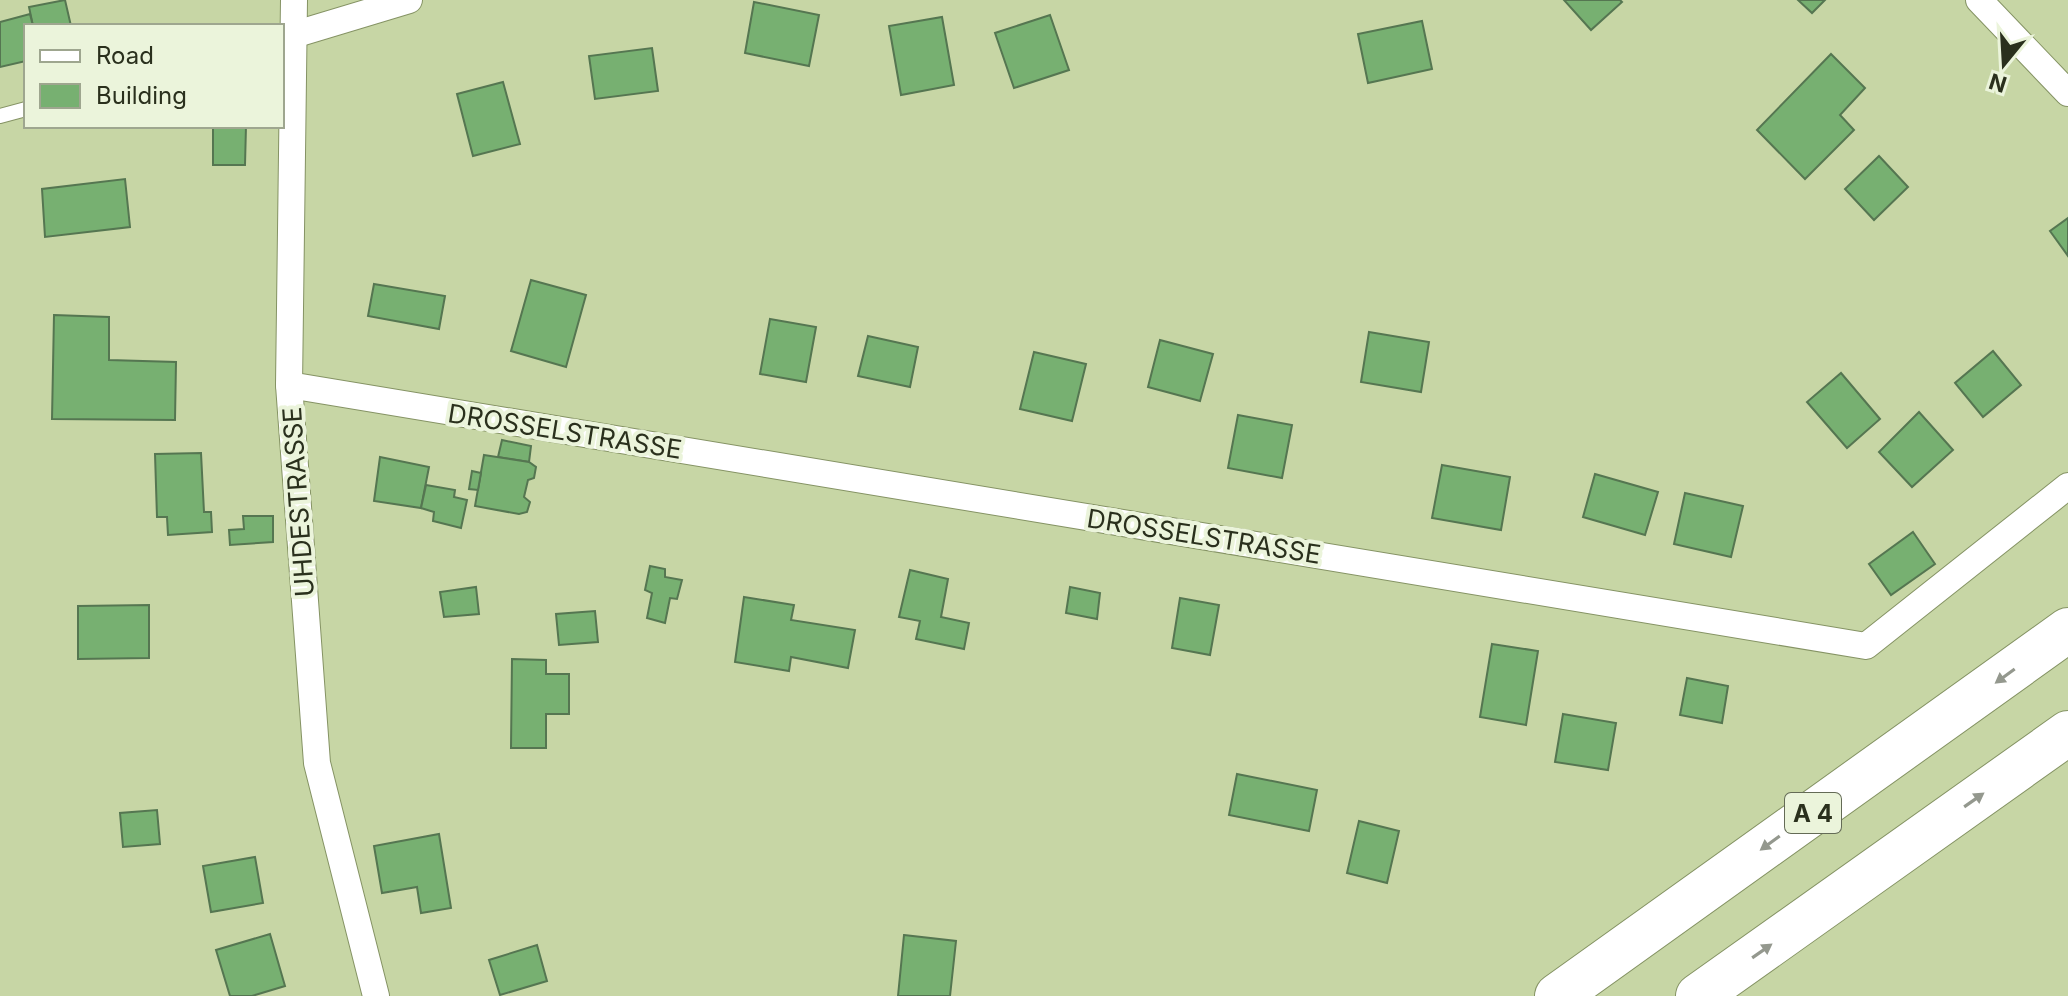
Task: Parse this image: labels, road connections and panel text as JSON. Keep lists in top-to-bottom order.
{
  "streets": {
    "highway": ["A 4"],
    "street": ["DROSSELSTRASSE", "UHDESTRASSE"]
  },
  "crossings": [
    ["DROSSELSTRASSE", "UHDESTRASSE"]
  ],
  "legend": ["Road", "Building"],
  "north": "bottom"
}
